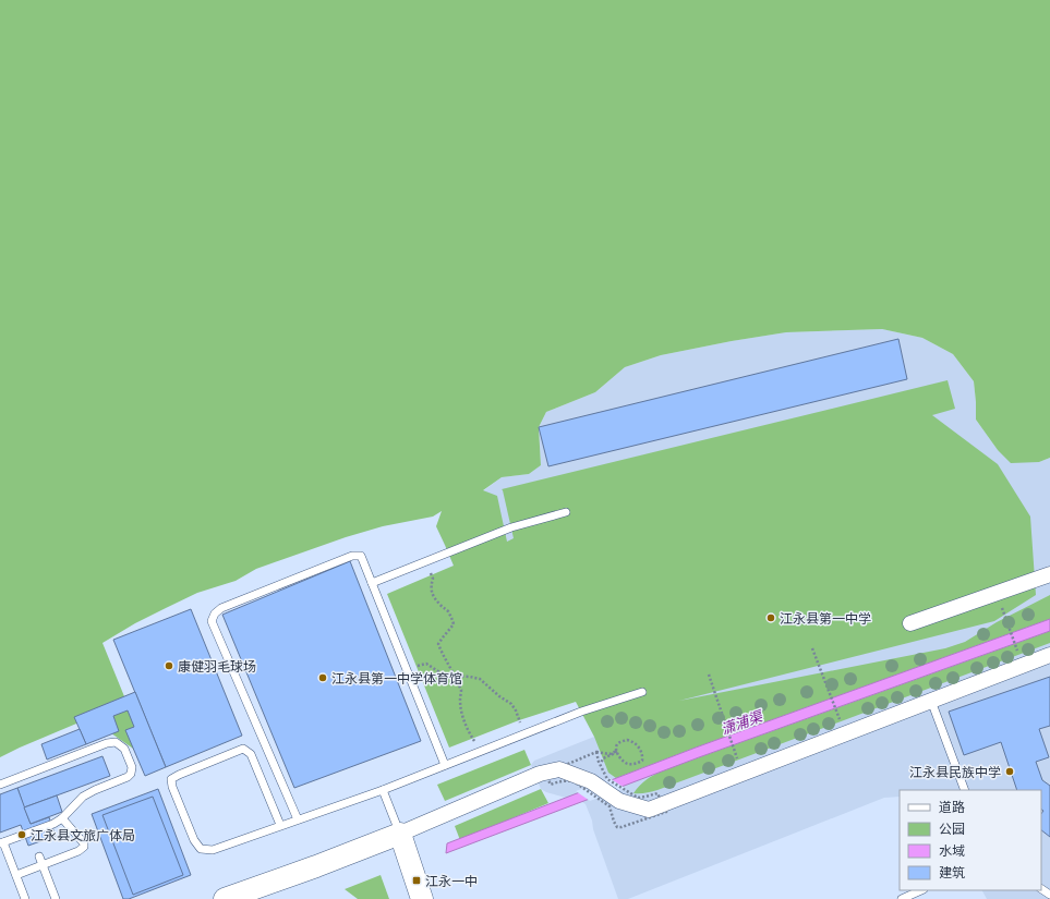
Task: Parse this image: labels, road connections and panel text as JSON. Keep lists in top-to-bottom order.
{
  "water": ["潇浦渠"],
  "places": {
    "other": [
      "江永县第一中学",
      "康健羽毛球场",
      "江永县第一中学体育馆",
      "江永县民族中学",
      "江永县文旅广体局"
    ],
    "transit": ["江永一中"]
  },
  "legend": [
    "道路",
    "公园",
    "水域",
    "建筑"
  ]
}
